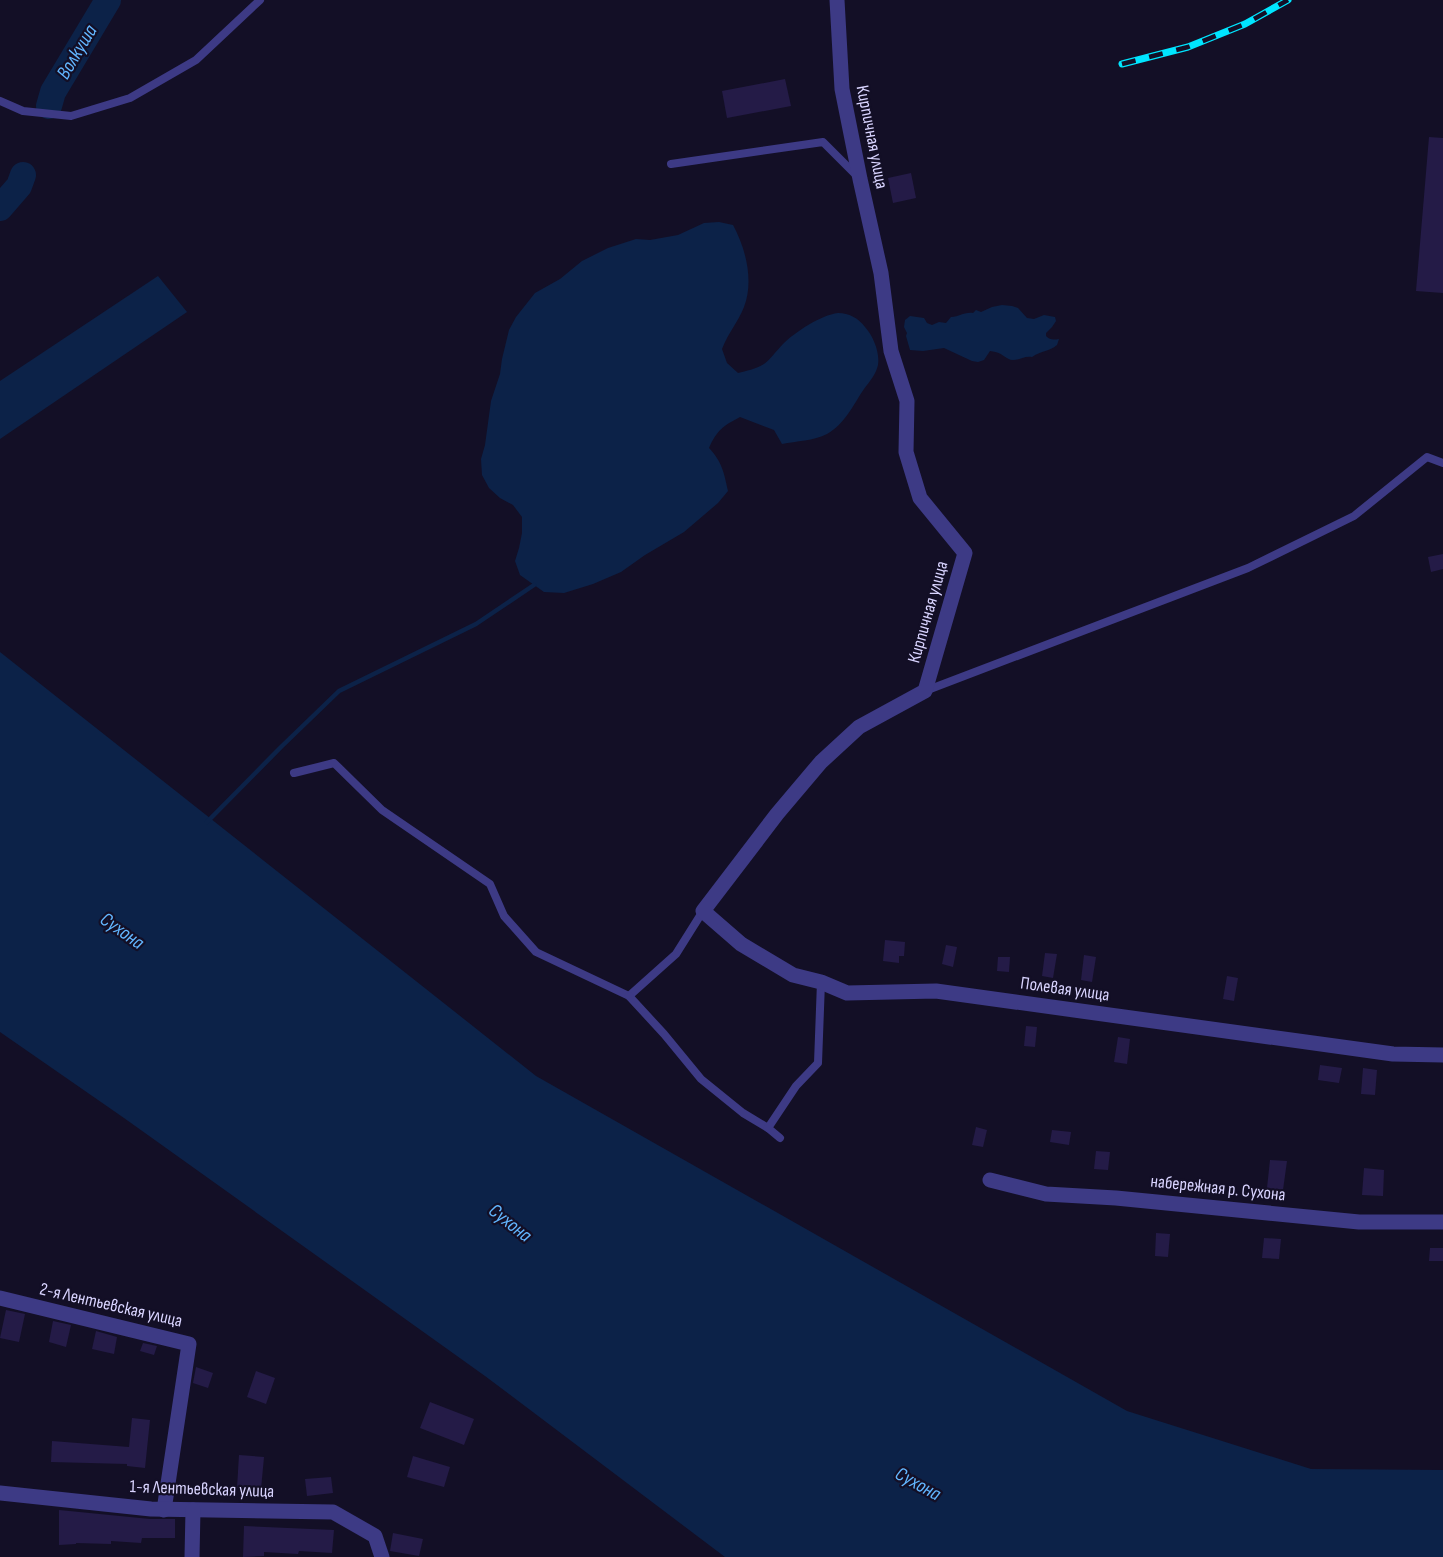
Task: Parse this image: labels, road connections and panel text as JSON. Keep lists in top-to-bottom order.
{
  "streets": {
    "street": [
      "Кирпичная улица",
      "Полевая улица",
      "набережная р. Сухона",
      "2-я Лентьевская улица",
      "1-я Лентьевская улица"
    ]
  },
  "crossings": [
    ["Кирпичная улица", "Полевая улица"],
    ["2-я Лентьевская улица", "1-я Лентьевская улица"]
  ],
  "water": ["Волкуша", "Сухона"]
}
